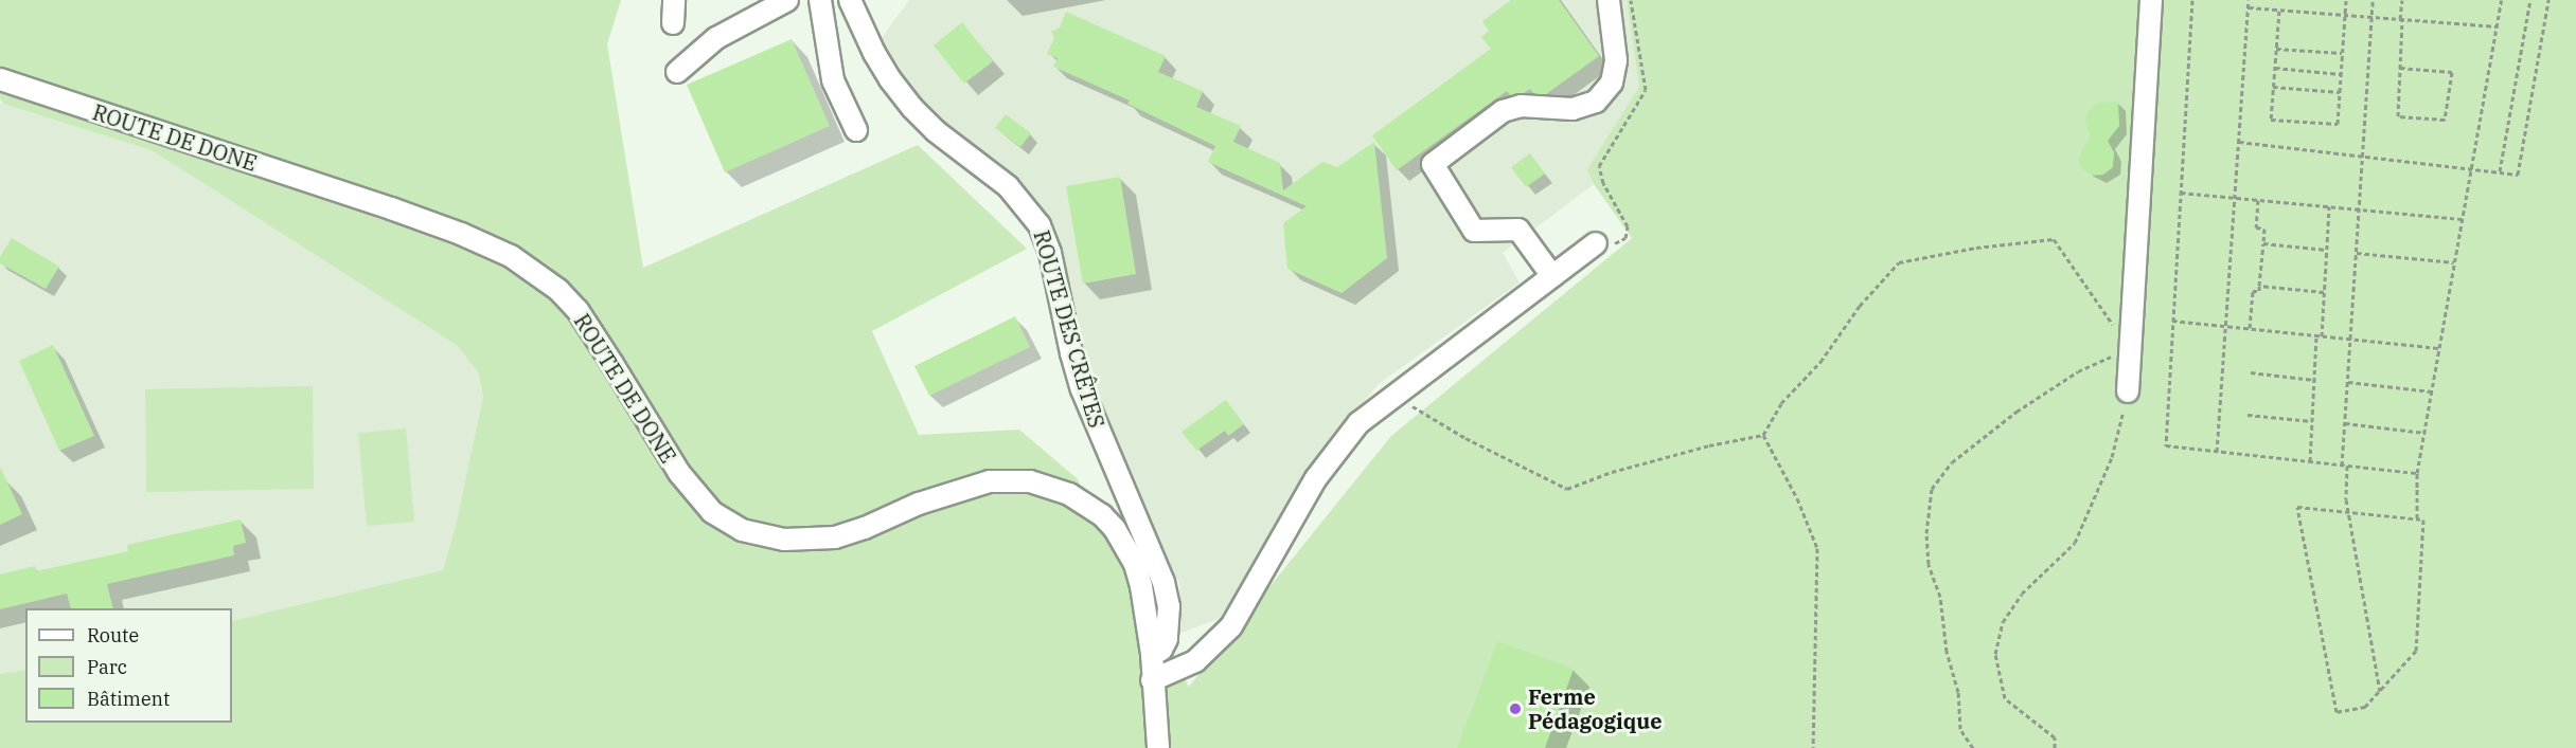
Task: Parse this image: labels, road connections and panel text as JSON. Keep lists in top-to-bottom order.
{
  "streets": {
    "street": ["ROUTE DE DONE", "ROUTE DES CRÊTES"]
  },
  "crossings": [
    ["ROUTE DE DONE", "ROUTE DES CRÊTES"]
  ],
  "places": ["Ferme Pédagogique"],
  "legend": ["Route", "Parc", "Bâtiment"]
}
